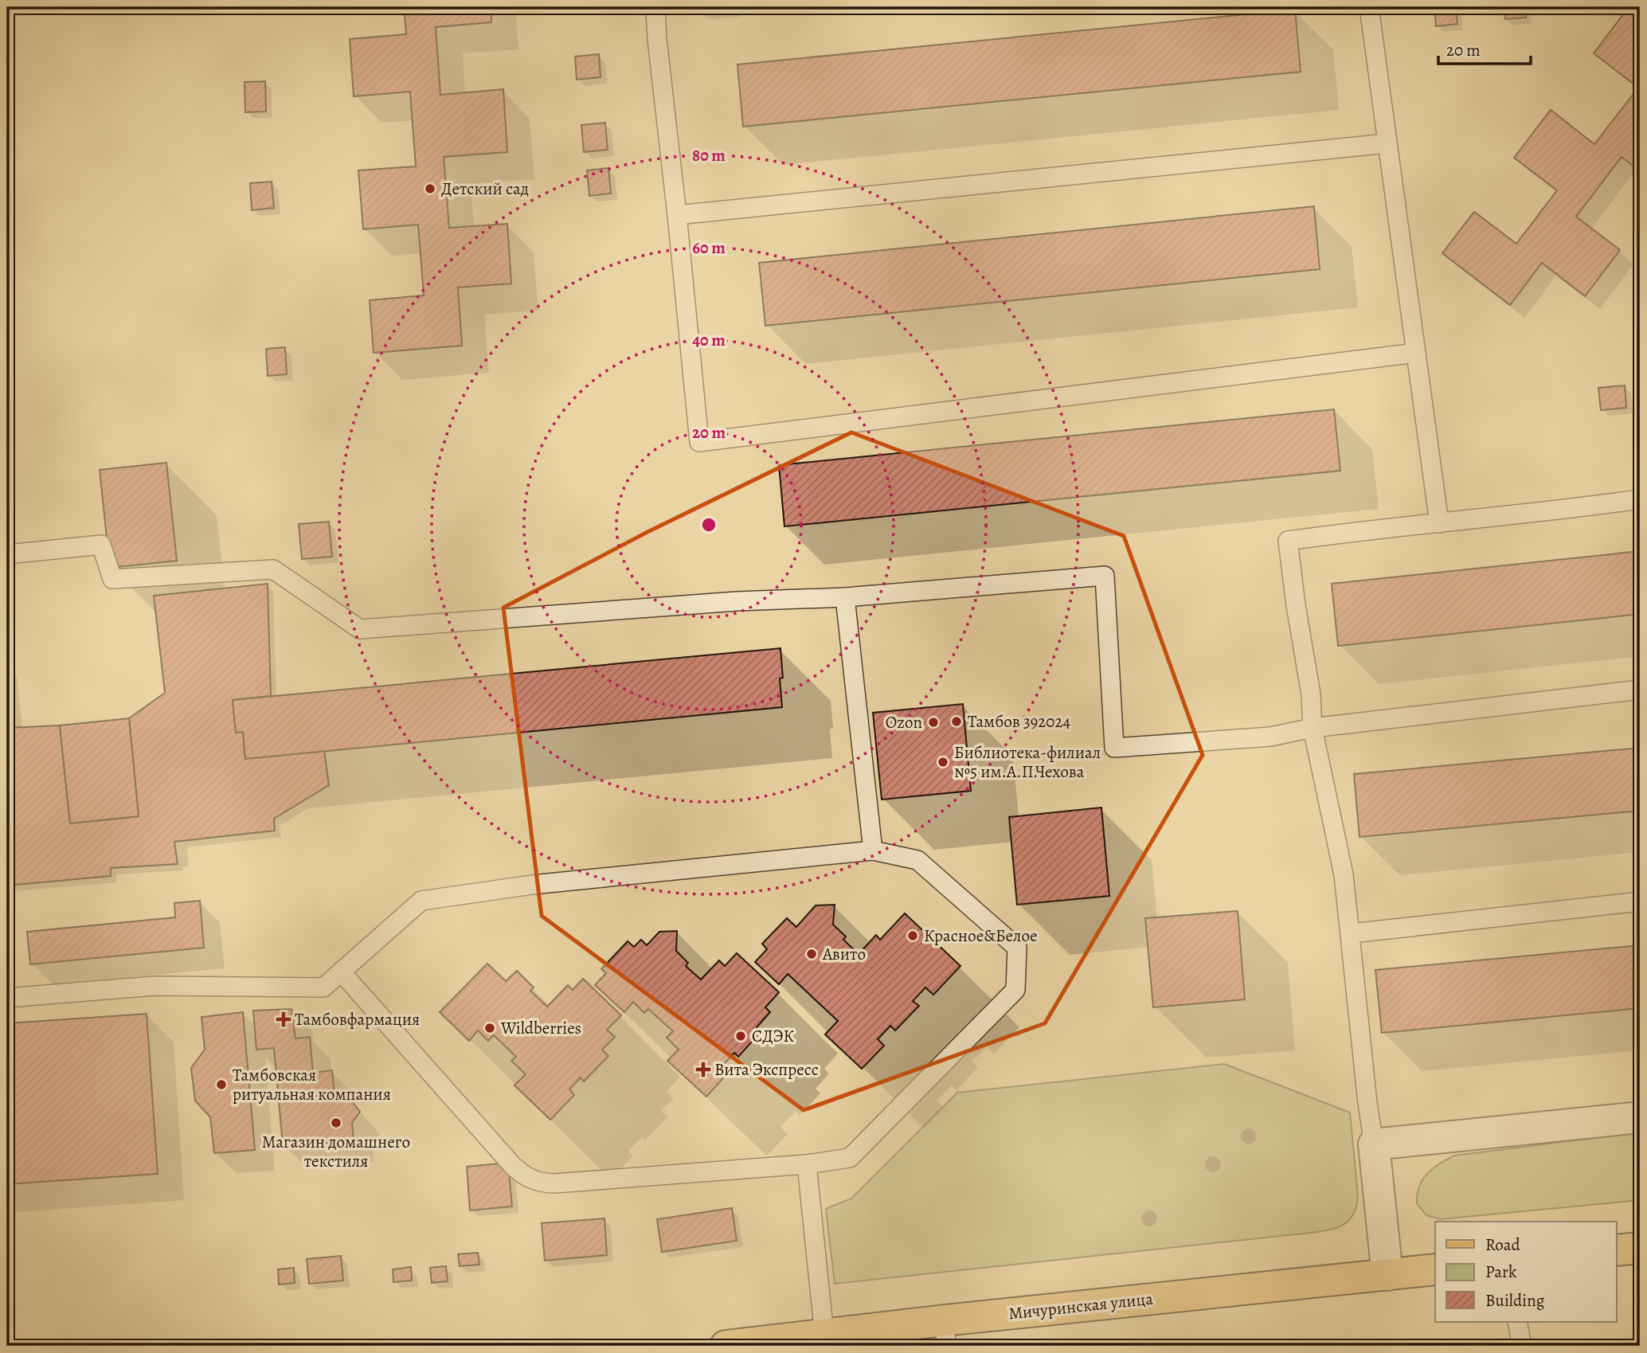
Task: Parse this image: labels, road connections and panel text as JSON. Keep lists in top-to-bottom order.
{
  "streets": {
    "main road": ["Мичуринская улица"]
  },
  "places": {
    "other": [
      "Детский сад",
      "Тамбов 392024",
      "Ozon",
      "Библиотека-филиал №5 им.А.П.Чехова",
      "Красное&Белое",
      "Авито",
      "Wildberries",
      "СДЭК",
      "Тамбовская ритуальная компания",
      "Магазин домашнего текстиля"
    ],
    "health": ["Тамбовфармация", "Вита Экспресс"]
  },
  "legend": ["Road", "Park", "Building"],
  "scale_bar": "20 m",
  "rings": [
    "80 m",
    "60 m",
    "40 m",
    "20 m"
  ]
}
